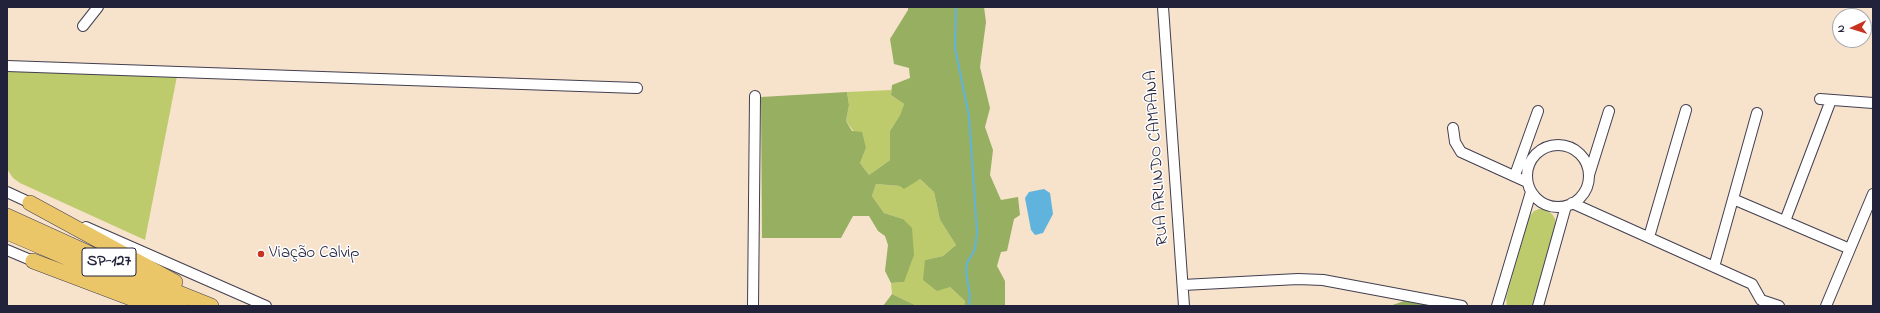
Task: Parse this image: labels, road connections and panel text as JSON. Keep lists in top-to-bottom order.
{
  "streets": {
    "highway": ["SP-127"],
    "street": ["RUA ARLINDO CAMPANA"]
  },
  "places": ["Viação Calvip"],
  "north": "left"
}
